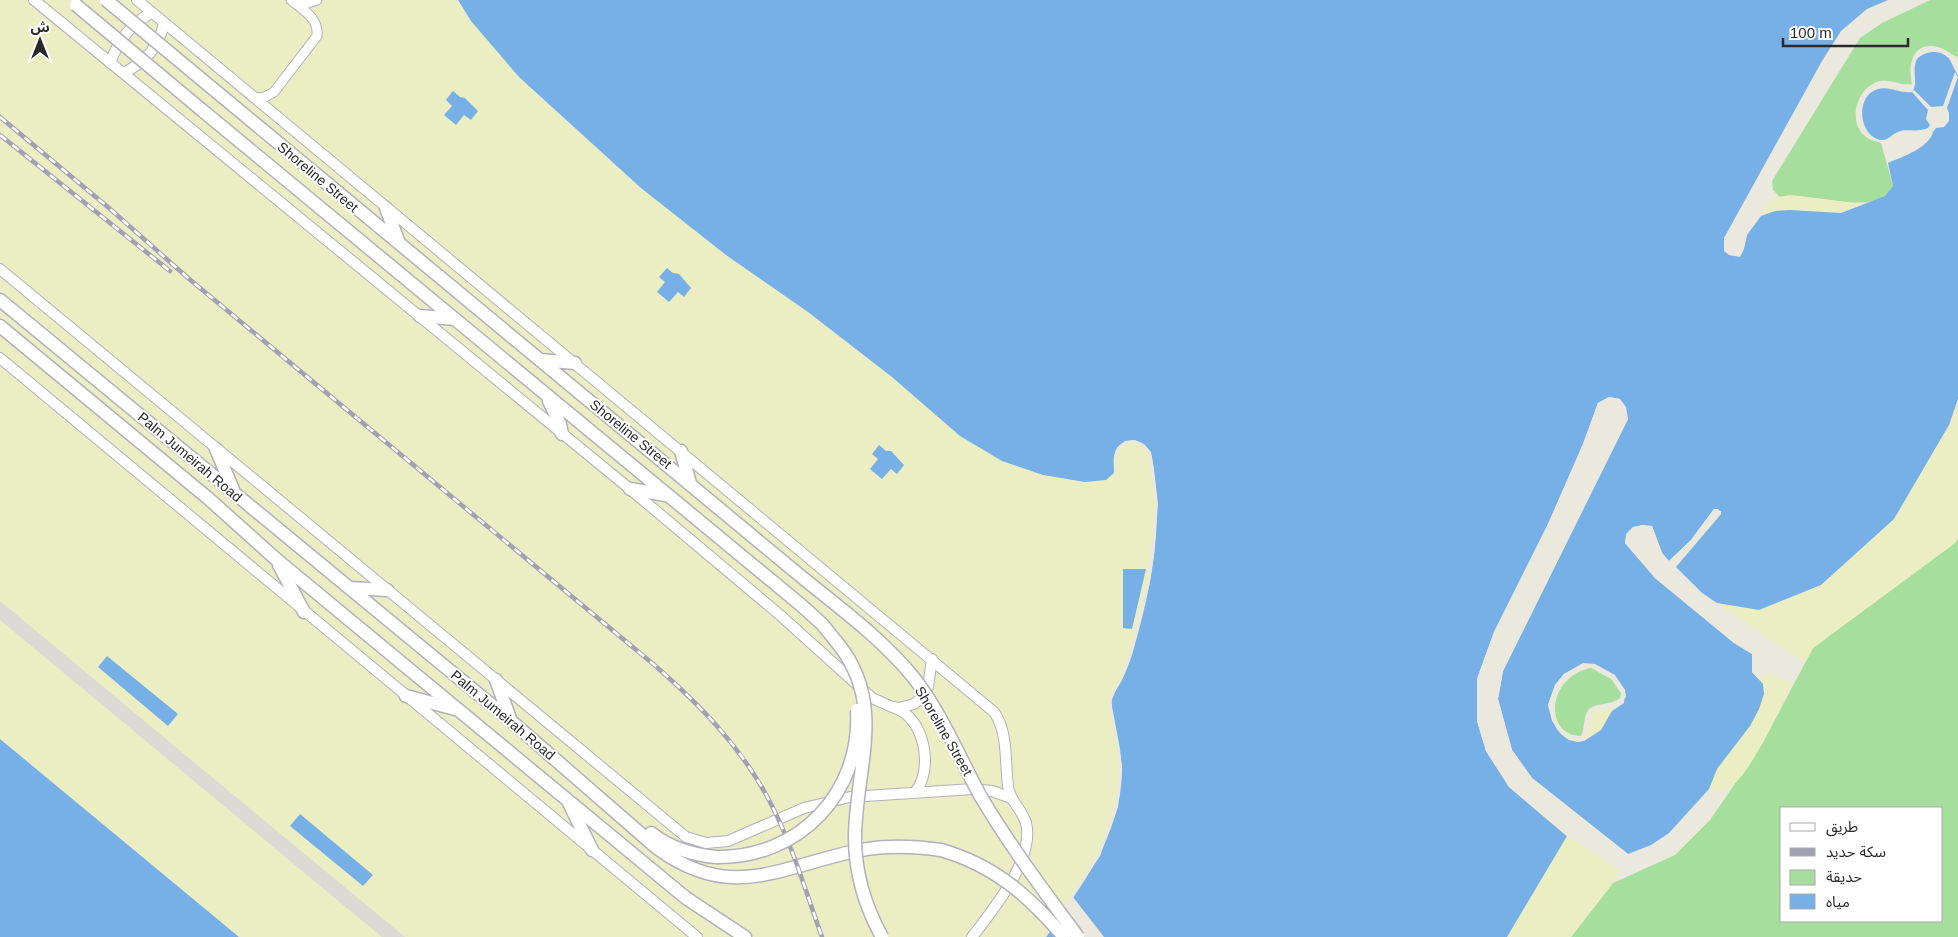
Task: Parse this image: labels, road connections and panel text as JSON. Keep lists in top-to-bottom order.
{
  "streets": {
    "main road": ["Shoreline Street", "Palm Jumeirah Road"]
  },
  "legend": [
    "طريق",
    "سكة حديد",
    "حديقة",
    "مياه"
  ],
  "scale_bar": "100 m",
  "north": "top"
}
